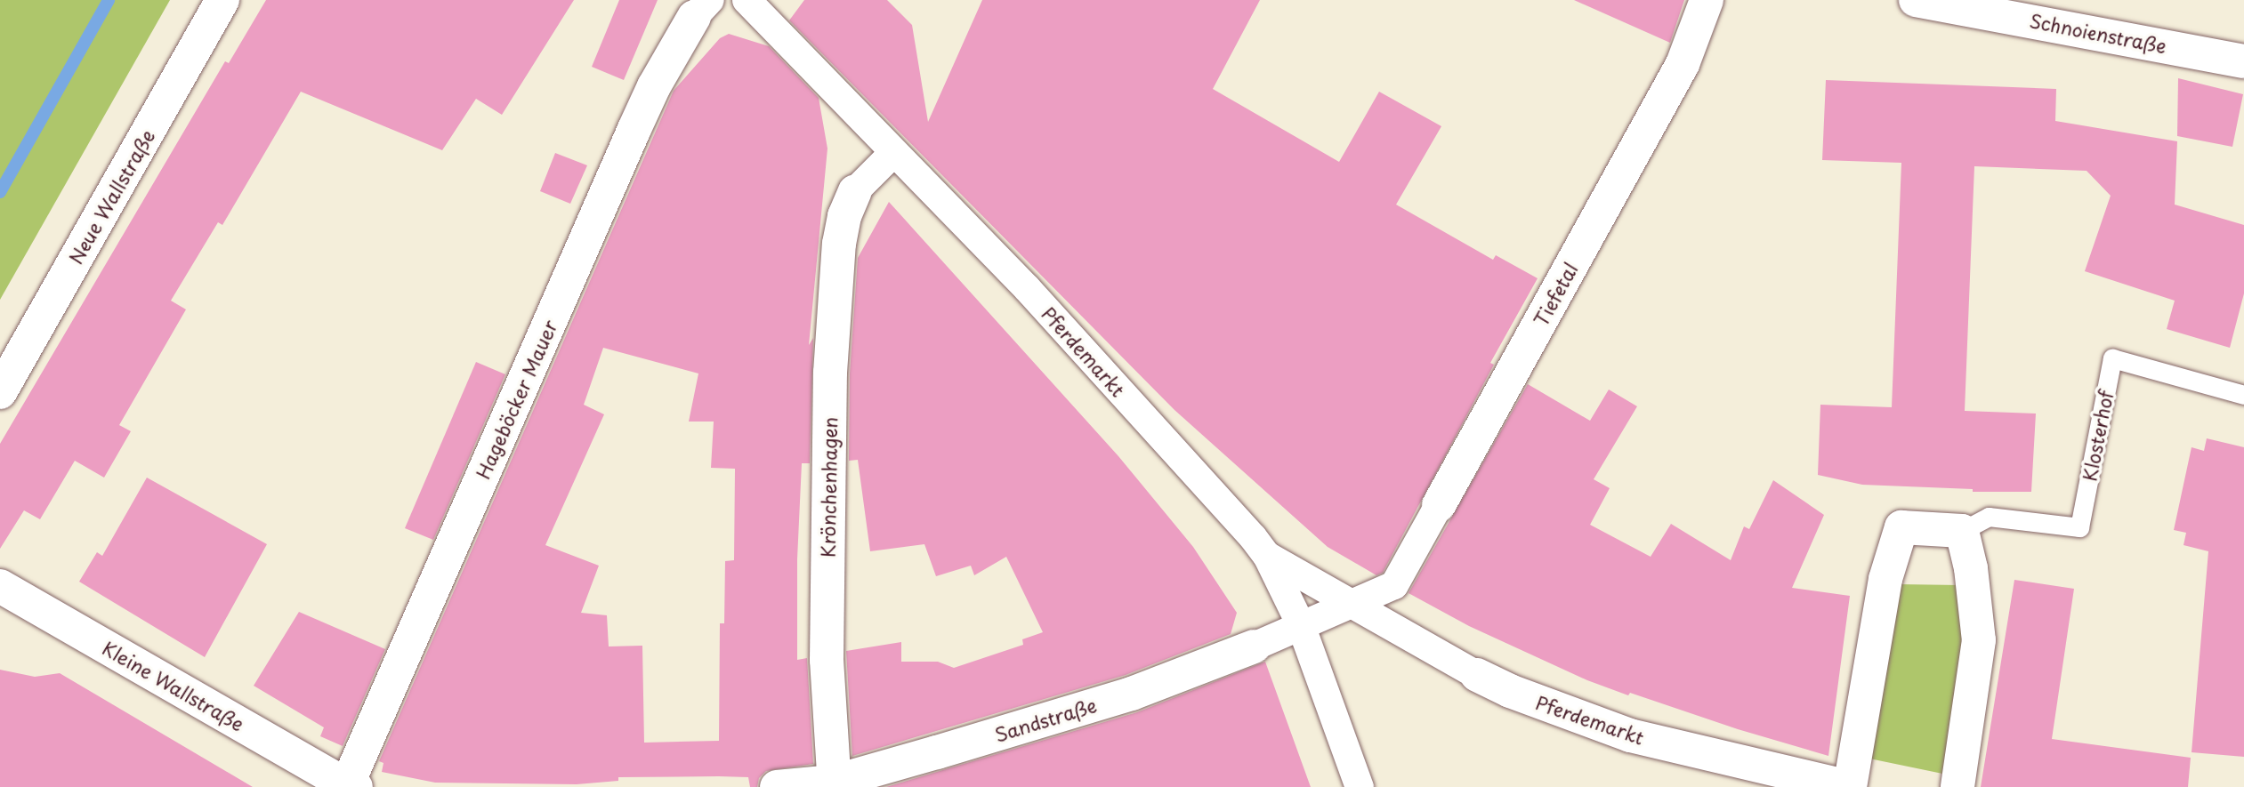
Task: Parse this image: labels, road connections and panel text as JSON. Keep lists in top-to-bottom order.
{
  "streets": {
    "street": [
      "Schnoienstraße",
      "Neue Wallstraße",
      "Tiefetal",
      "Pferdemarkt",
      "Hageböcker Mauer",
      "Krönchenhagen",
      "Kleine Wallstraße",
      "Sandstraße"
    ],
    "lane": ["Klosterhof"]
  },
  "crossings": [
    ["Tiefetal", "Pferdemarkt"],
    ["Hageböcker Mauer", "Kleine Wallstraße"],
    ["Krönchenhagen", "Sandstraße"]
  ]
}
